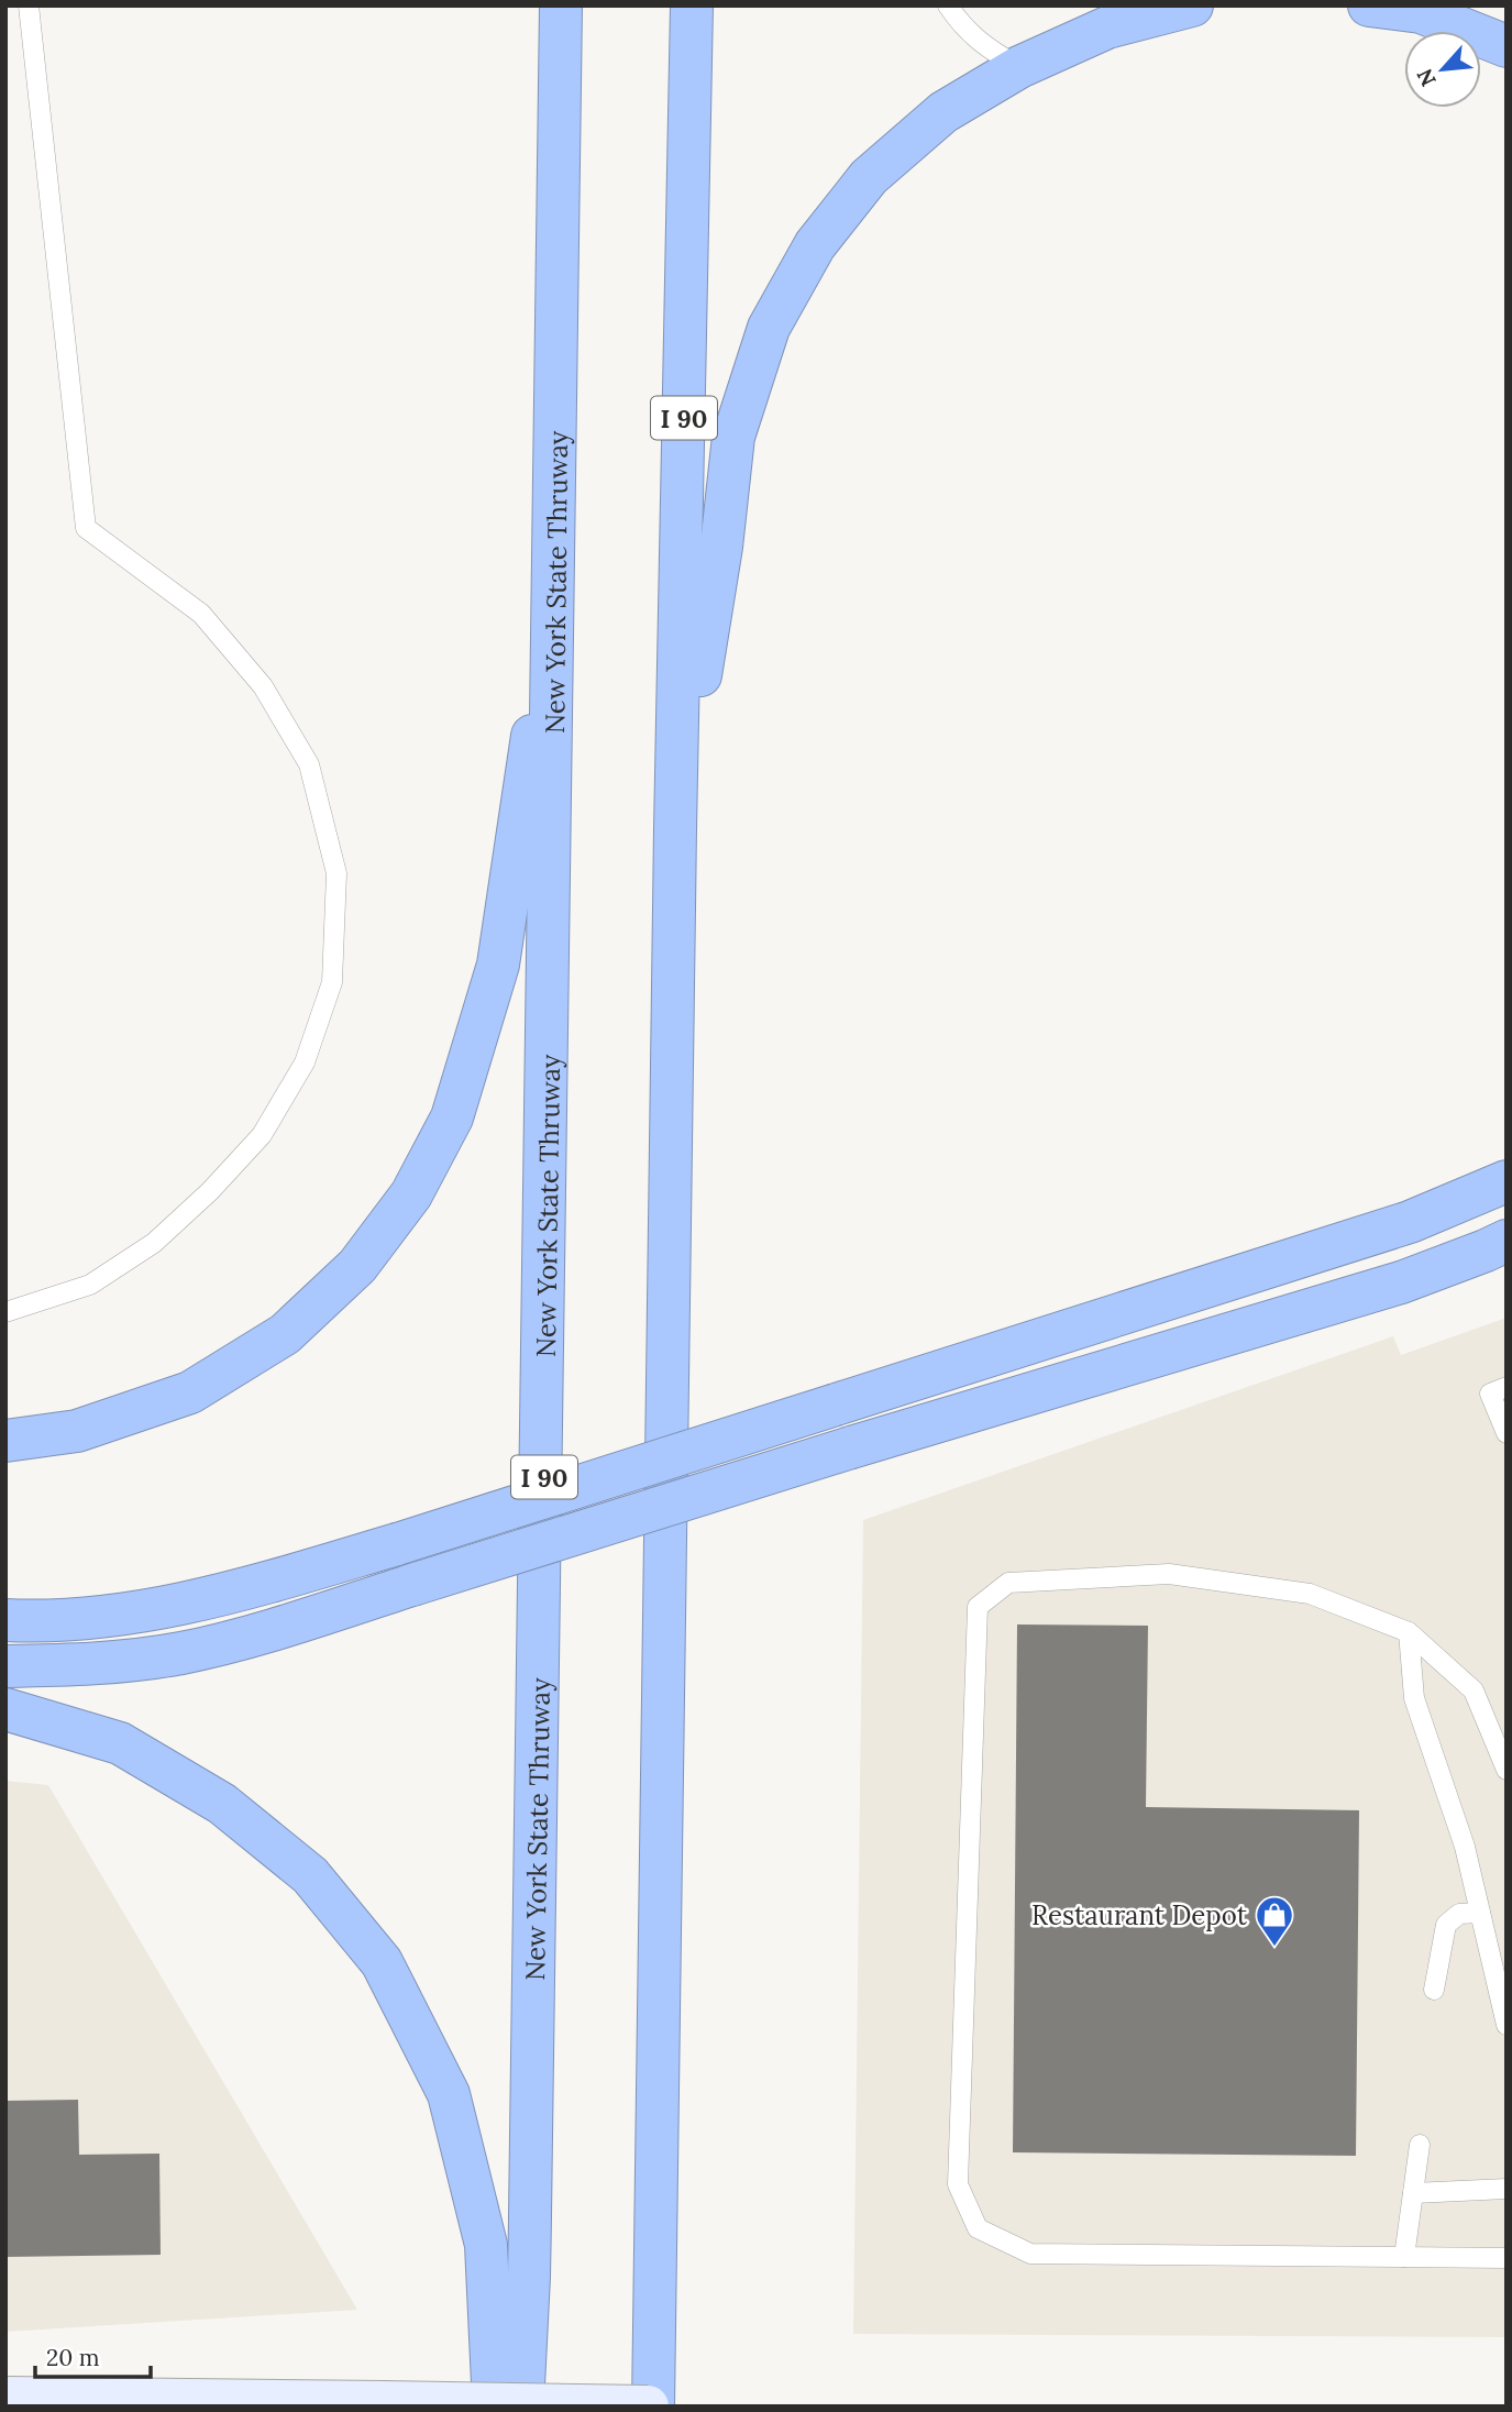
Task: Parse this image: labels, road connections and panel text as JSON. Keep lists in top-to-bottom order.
{
  "streets": {
    "highway": ["I 90", "New York State Thruway"]
  },
  "places": {
    "shop": ["Restaurant Depot"]
  },
  "scale_bar": "20 m",
  "north": "bottom left"
}
